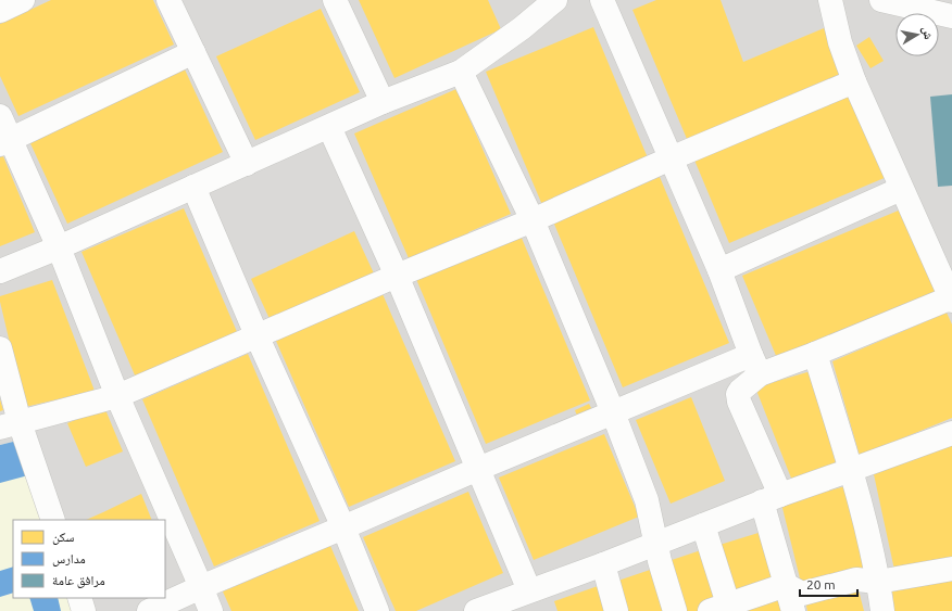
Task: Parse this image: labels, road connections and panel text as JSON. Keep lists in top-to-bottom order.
{
  "legend": ["سكن", "مدارس", "مرافق عامة"],
  "scale_bar": "20 m",
  "north": "right"
}
